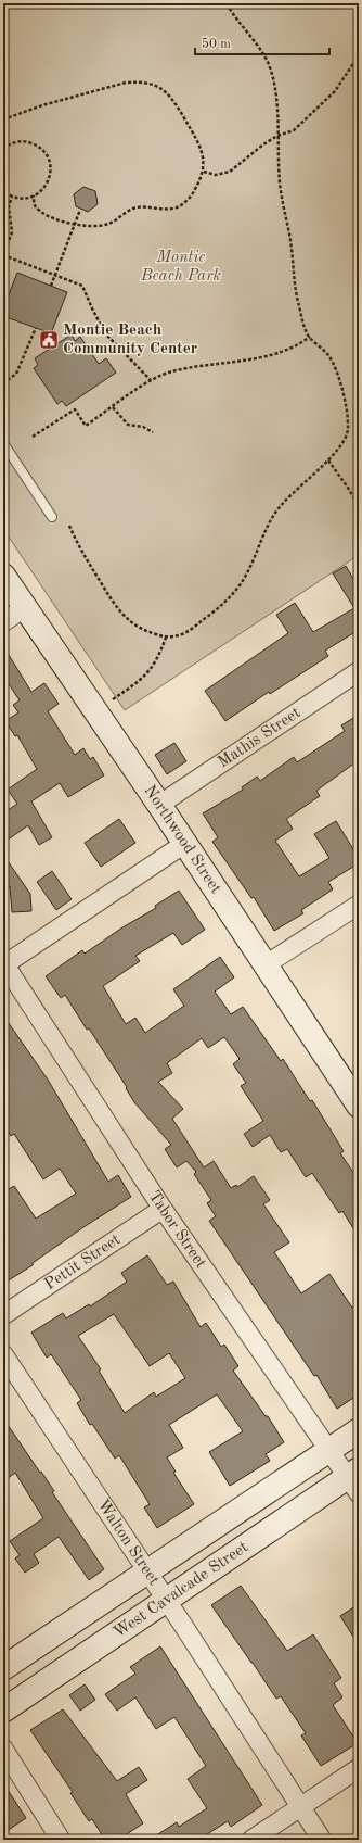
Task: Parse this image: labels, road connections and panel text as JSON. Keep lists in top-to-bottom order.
{
  "streets": {
    "main road": ["Northwood Street", "West Cavalcade Street"],
    "street": [
      "Mathis Street",
      "Tabor Street",
      "Pettit Street",
      "Walton Street"
    ]
  },
  "crossings": [
    ["Mathis Street", "Northwood Street"],
    ["Tabor Street", "Pettit Street"],
    ["Tabor Street", "West Cavalcade Street"],
    ["Walton Street", "West Cavalcade Street"]
  ],
  "parks": ["Montie Beach Park"],
  "places": {
    "public building": ["Montie Beach Community Center"]
  },
  "scale_bar": "50 m"
}
